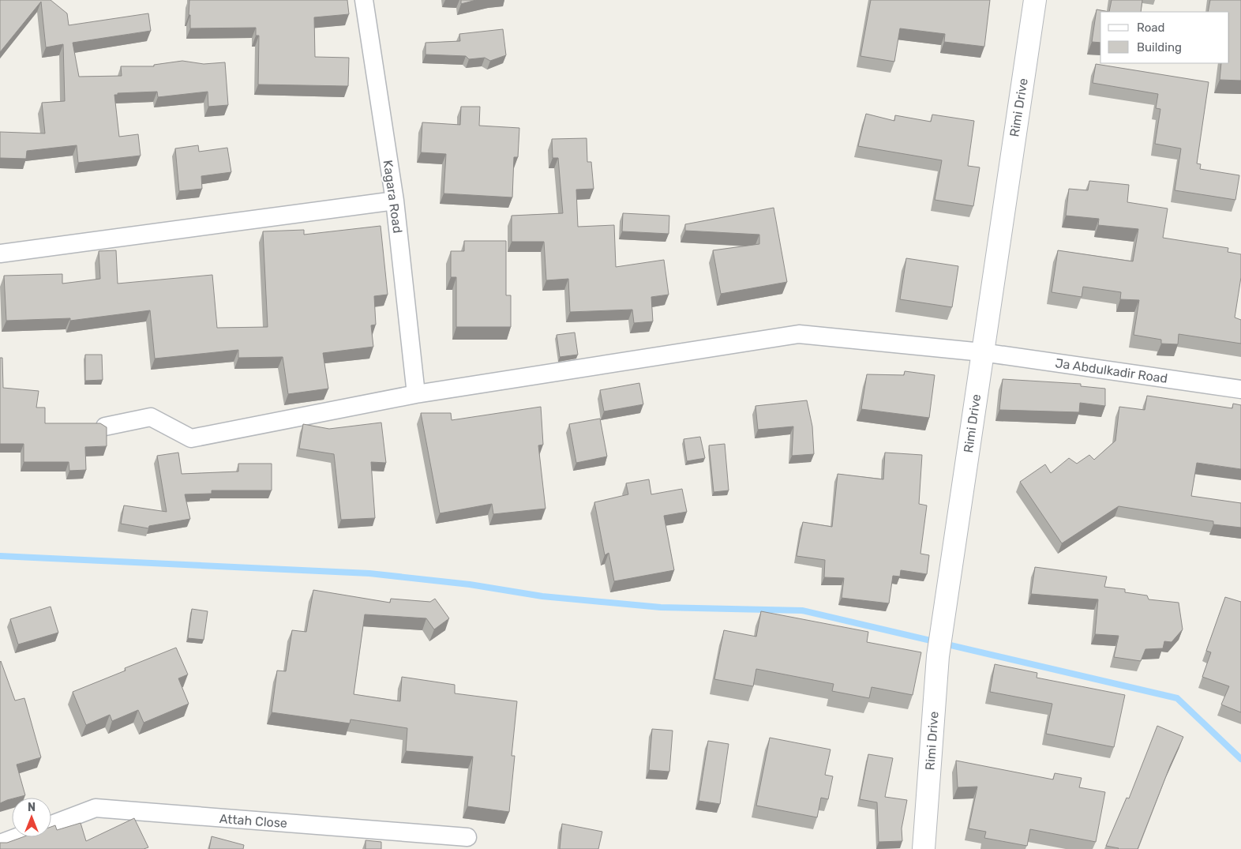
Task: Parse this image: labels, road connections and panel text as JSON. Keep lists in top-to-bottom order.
{
  "streets": {
    "street": [
      "Rimi Drive",
      "Kagara Road",
      "Ja Abdulkadir Road",
      "Attah Close"
    ]
  },
  "crossings": [
    ["Rimi Drive", "Ja Abdulkadir Road"],
    ["Kagara Road", "Ja Abdulkadir Road"]
  ],
  "legend": ["Road", "Building"],
  "north": "top"
}
